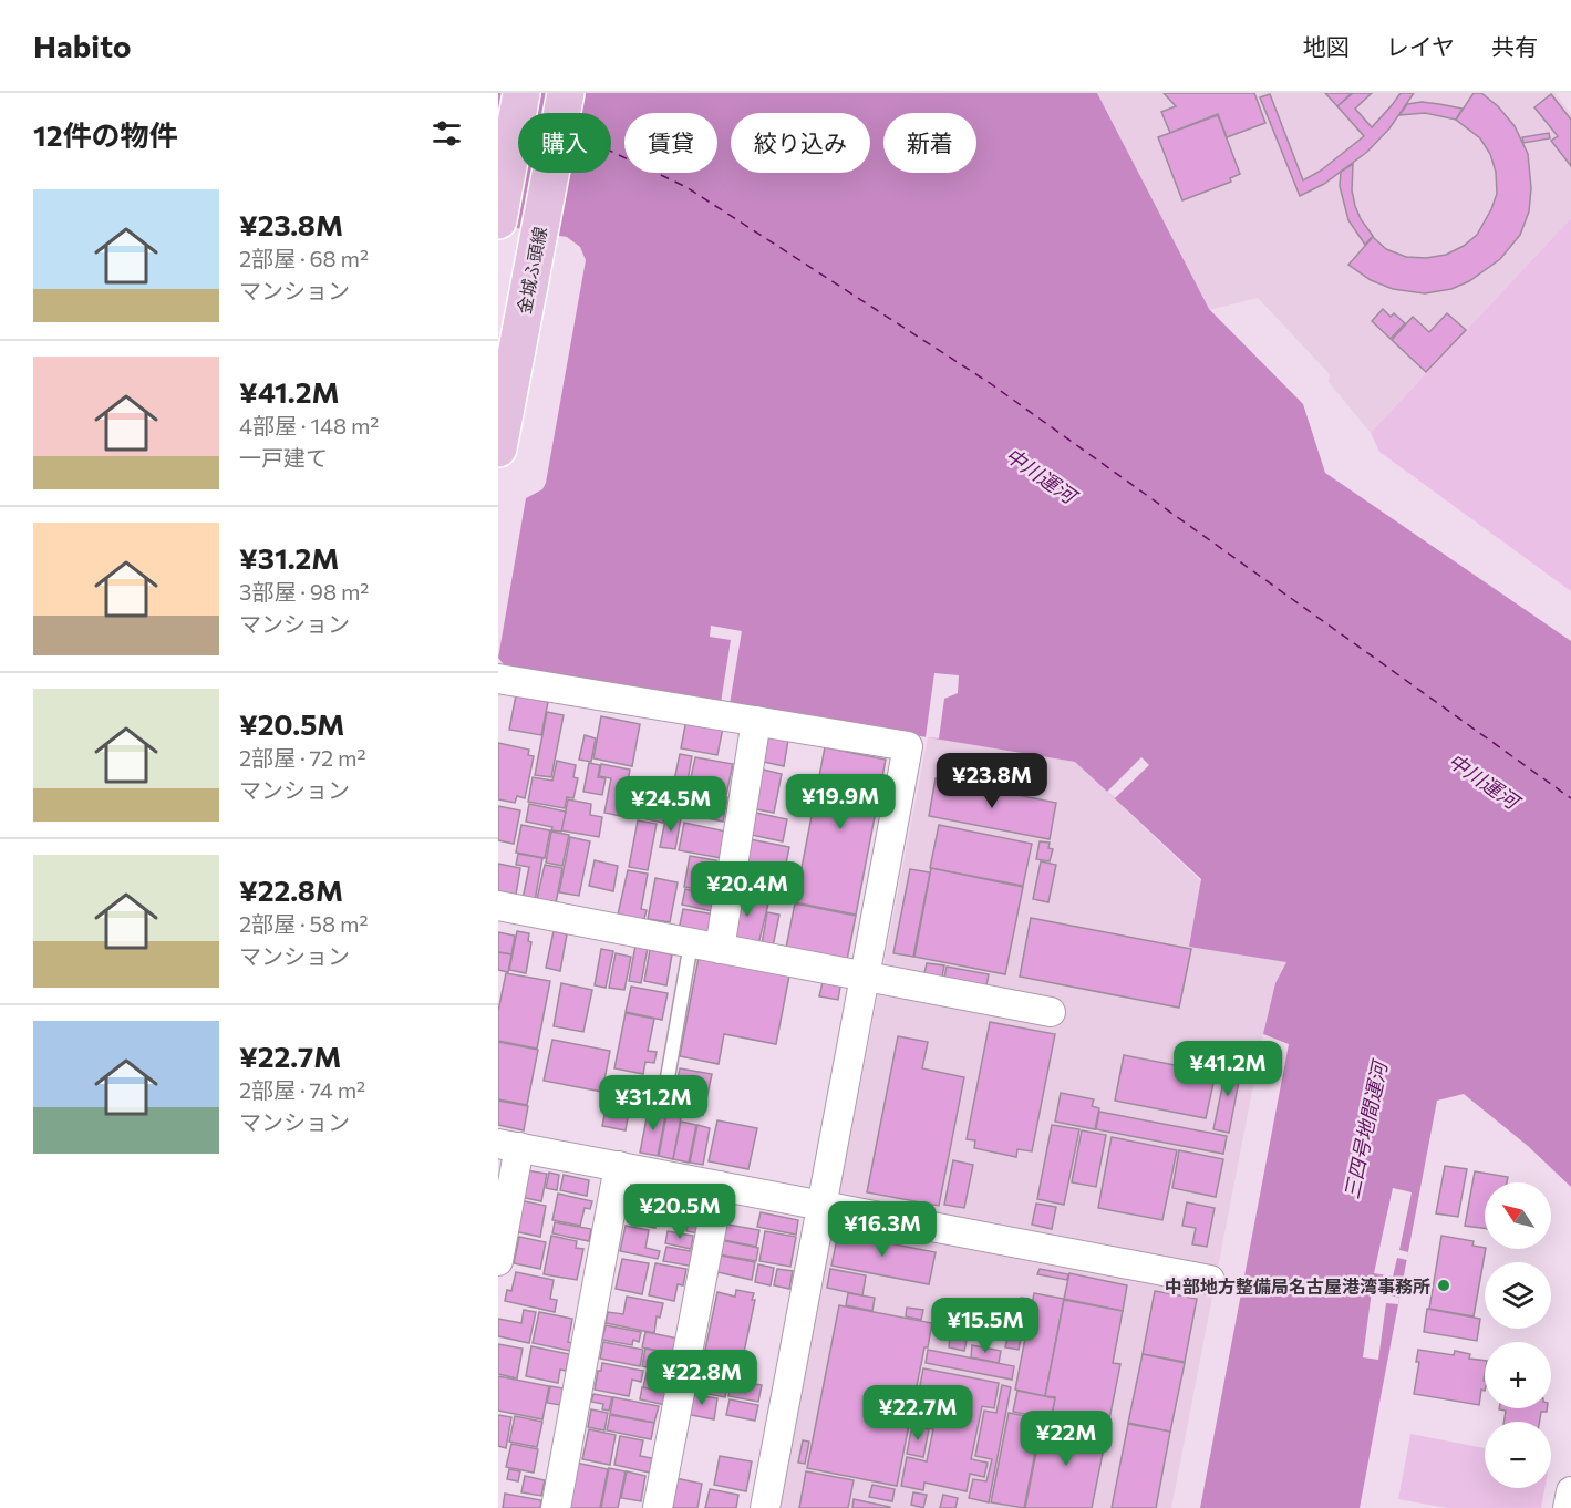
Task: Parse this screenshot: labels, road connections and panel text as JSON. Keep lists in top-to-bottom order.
{
  "streets": {
    "main road": ["金城ふ頭線"]
  },
  "water": ["中川運河", "三四号地間運河"],
  "places": ["中部地方整備局名古屋港湾事務所"],
  "north": "top left",
  "page": {
    "header": "Habito",
    "nav": ["地図", "レイヤ", "共有"],
    "heading": "12件の物件",
    "chip": [
      "購入",
      "賃貸",
      "絞り込み",
      "新着"
    ],
    "list": [
      {
        "name": "¥23.8M",
        "note": "2部屋 · 68 m² · マンション"
      },
      {
        "name": "¥41.2M",
        "note": "4部屋 · 148 m² · 一戸建て"
      },
      {
        "name": "¥31.2M",
        "note": "3部屋 · 98 m² · マンション"
      },
      {
        "name": "¥20.5M",
        "note": "2部屋 · 72 m² · マンション"
      },
      {
        "name": "¥22.8M",
        "note": "2部屋 · 58 m² · マンション"
      },
      {
        "name": "¥22.7M",
        "note": "2部屋 · 74 m² · マンション"
      }
    ],
    "price": [
      "¥23.8M",
      "¥19.9M",
      "¥24.5M",
      "¥20.4M",
      "¥41.2M",
      "¥31.2M",
      "¥20.5M",
      "¥16.3M",
      "¥15.5M",
      "¥22.8M",
      "¥22.7M",
      "¥22M"
    ],
    "map_buttons": ["+", "−"]
  }
}
